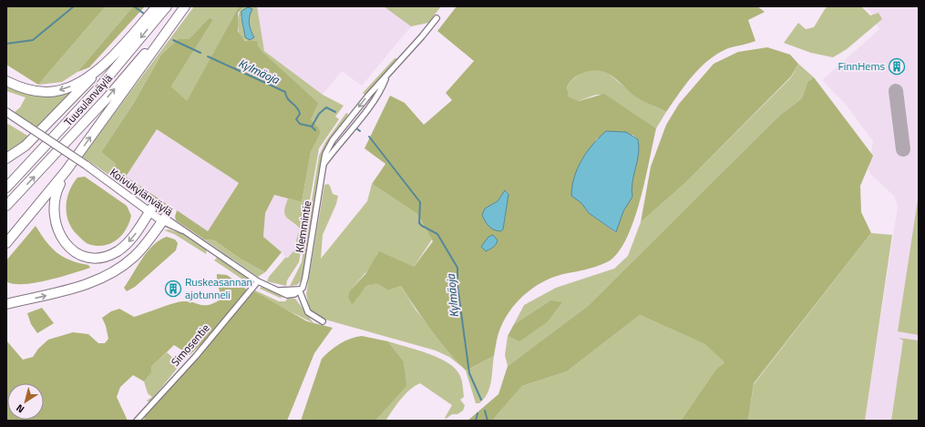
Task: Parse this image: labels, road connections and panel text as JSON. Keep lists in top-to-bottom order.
{
  "streets": {
    "highway": ["Tuusulanväylä"],
    "main road": ["Koivukylänväylä"],
    "street": ["Klemmintie", "Simosentie"]
  },
  "crossings": [
    ["Koivukylänväylä", "Klemmintie"],
    ["Koivukylänväylä", "Simosentie"]
  ],
  "water": ["Kylmäoja"],
  "places": {
    "building": ["FinnHems", "Ruskeasannan ajotunneli"]
  },
  "north": "bottom left"
}
